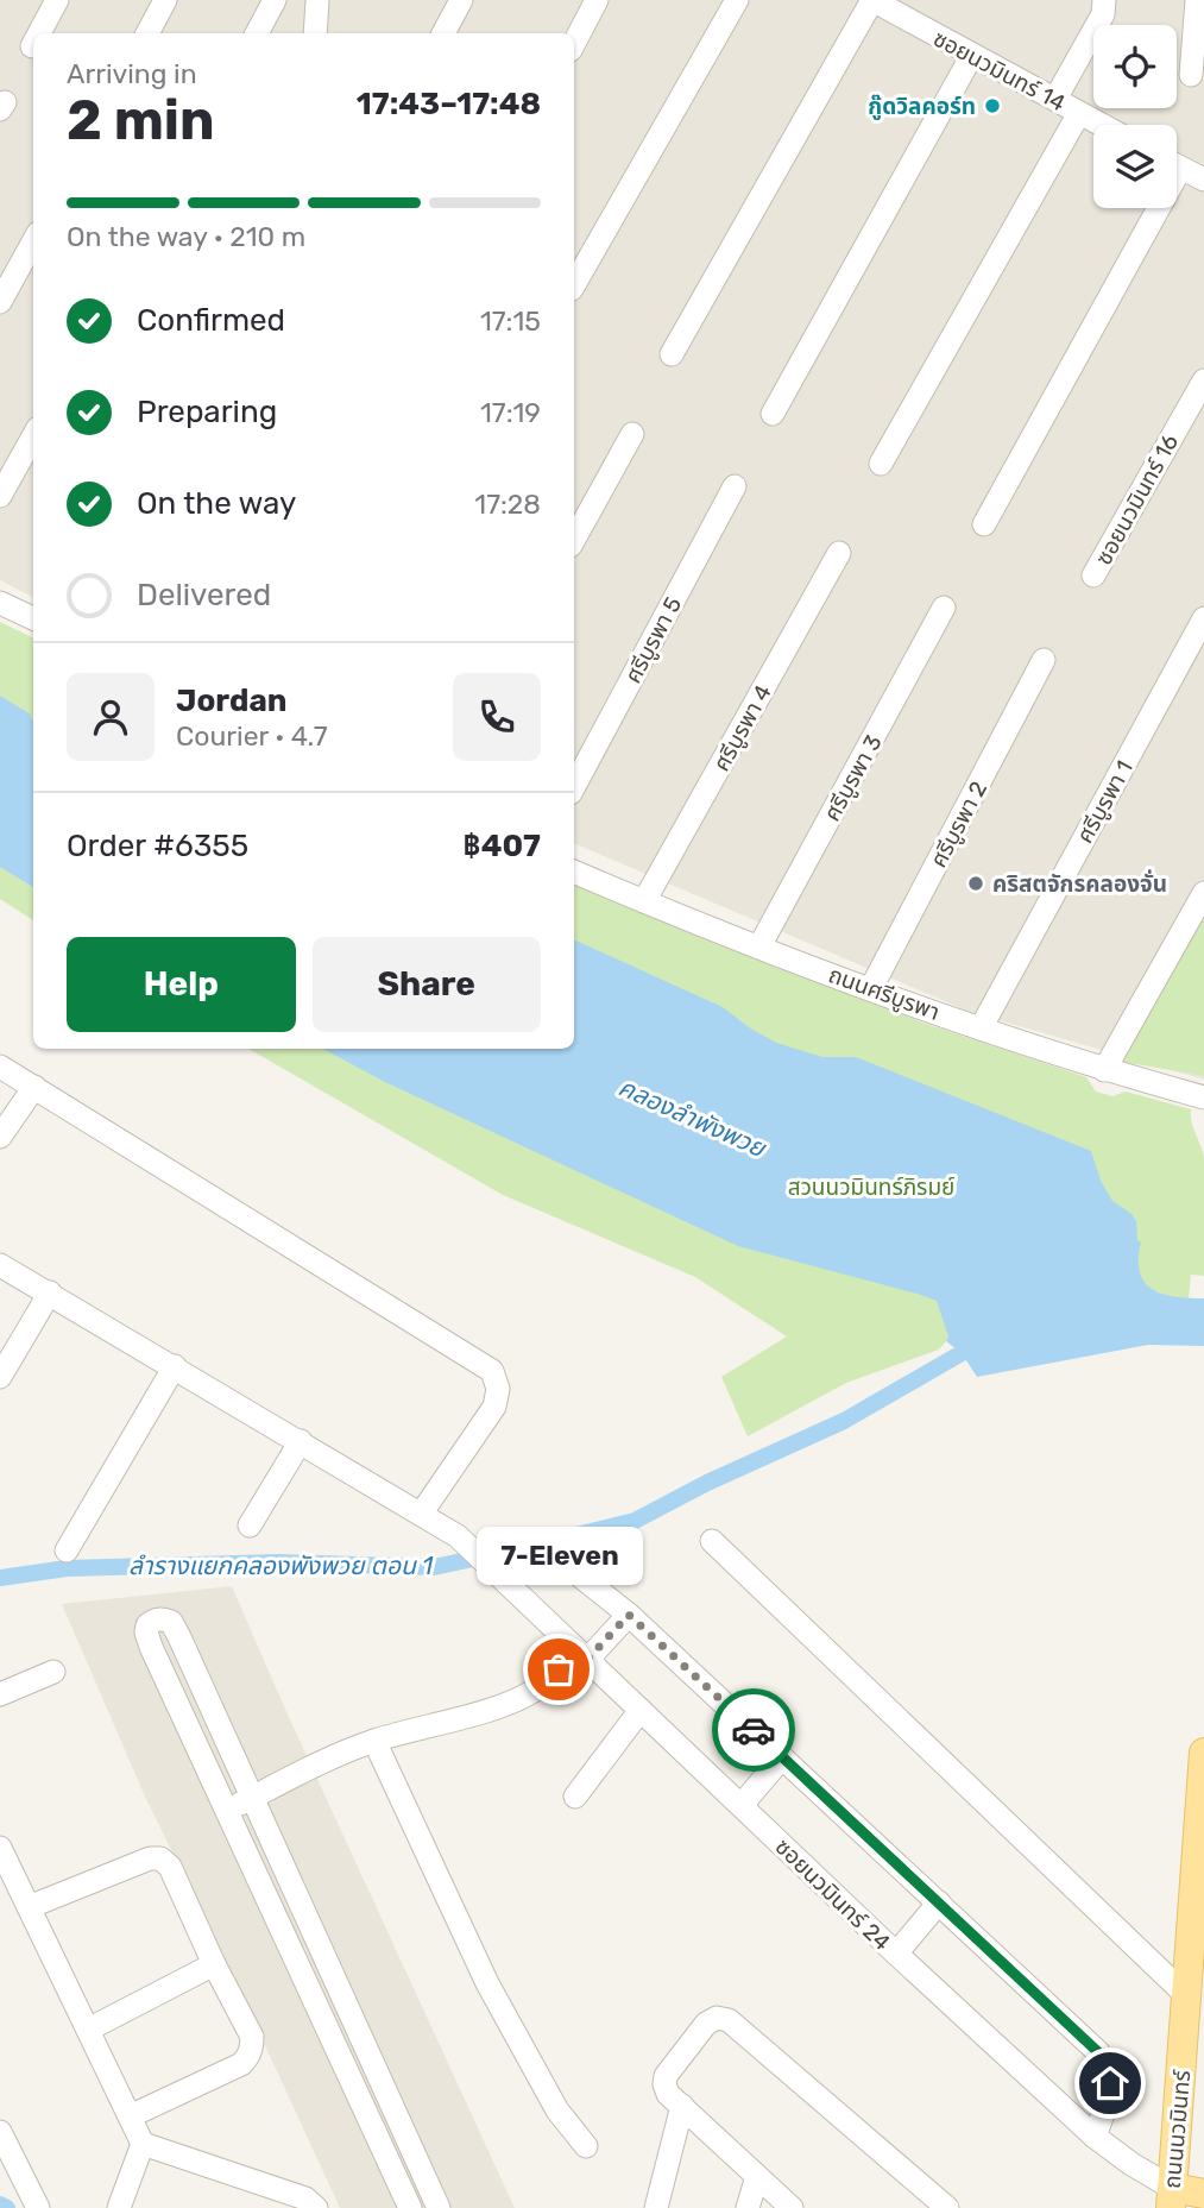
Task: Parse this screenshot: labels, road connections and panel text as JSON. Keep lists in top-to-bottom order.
{
  "streets": {
    "main road": ["ถนนนวมินทร์"],
    "street": [
      "ซอยนวมินทร์ 14",
      "ซอยนวมินทร์ 16",
      "ศรีบูรพา 5",
      "ศรีบูรพา 4",
      "ศรีบูรพา 3",
      "ศรีบูรพา 1",
      "ศรีบูรพา 2",
      "ถนนศรีบูรพา",
      "ซอยนวมินทร์ 24"
    ]
  },
  "crossings": [
    ["ศรีบูรพา 4", "ถนนศรีบูรพา"],
    ["ศรีบูรพา 3", "ถนนศรีบูรพา"],
    ["ศรีบูรพา 1", "ถนนศรีบูรพา"],
    ["ศรีบูรพา 2", "ถนนศรีบูรพา"],
    ["ซอยนวมินทร์ 24", "ถนนนวมินทร์"]
  ],
  "water": ["คลองลำพังพวย", "ลำรางแยกคลองพังพวย ตอน 1"],
  "parks": ["สวนนวมินทร์ภิรมย์"],
  "places": ["กู๊ดวิลคอร์ท", "คริสตจักรคลองจั่น", "7-Eleven"],
  "page": {
    "heading": ["2 min", "Arriving in", "17:43–17:48"],
    "panel": [
      "Jordan",
      "Courier · 4.7",
      "Order #6355",
      "฿407"
    ],
    "bar": "On the way · 210 m",
    "list": [
      ["Confirmed", "17:15"],
      ["Preparing", "17:19"],
      ["On the way", "17:28"],
      "Delivered"
    ],
    "buttons": ["Help", "Share"],
    "bubble": "7-Eleven"
  }
}
